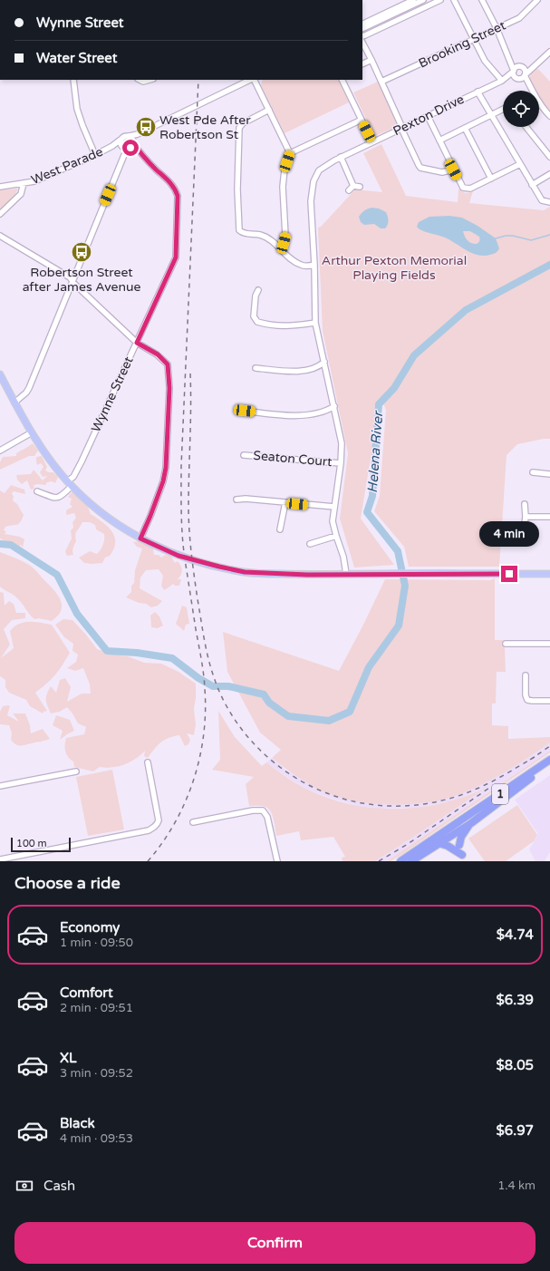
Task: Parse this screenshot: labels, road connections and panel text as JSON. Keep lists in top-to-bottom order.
{
  "streets": {
    "highway": ["1"],
    "street": [
      "Brooking Street",
      "Pexton Drive",
      "West Parade",
      "Wynne Street",
      "Seaton Court"
    ]
  },
  "crossings": [
    ["Pexton Drive", "Seaton Court"],
    ["West Parade", "Wynne Street"]
  ],
  "water": ["Helena River"],
  "parks": ["Arthur Pexton Memorial Playing Fields"],
  "places": {
    "bus stop": ["West Pde After Robertson St", "Robertson Street after James Avenue"]
  },
  "scale_bar": "100 m",
  "page": {
    "banner": ["Wynne Street", "Water Street"],
    "bubble": "4 min",
    "scale": "100 m",
    "heading": "Choose a ride",
    "list": [
      {
        "name": "Economy",
        "note": "1 min · 09:50",
        "value": "$4.74"
      },
      {
        "name": "Comfort",
        "note": "2 min · 09:51",
        "value": "$6.39"
      },
      {
        "name": "XL",
        "note": "3 min · 09:52",
        "value": "$8.05"
      },
      {
        "name": "Black",
        "note": "4 min · 09:53",
        "value": "$6.97"
      }
    ],
    "pay": ["Cash", "1.4 km"],
    "buttons": "Confirm"
  }
}
